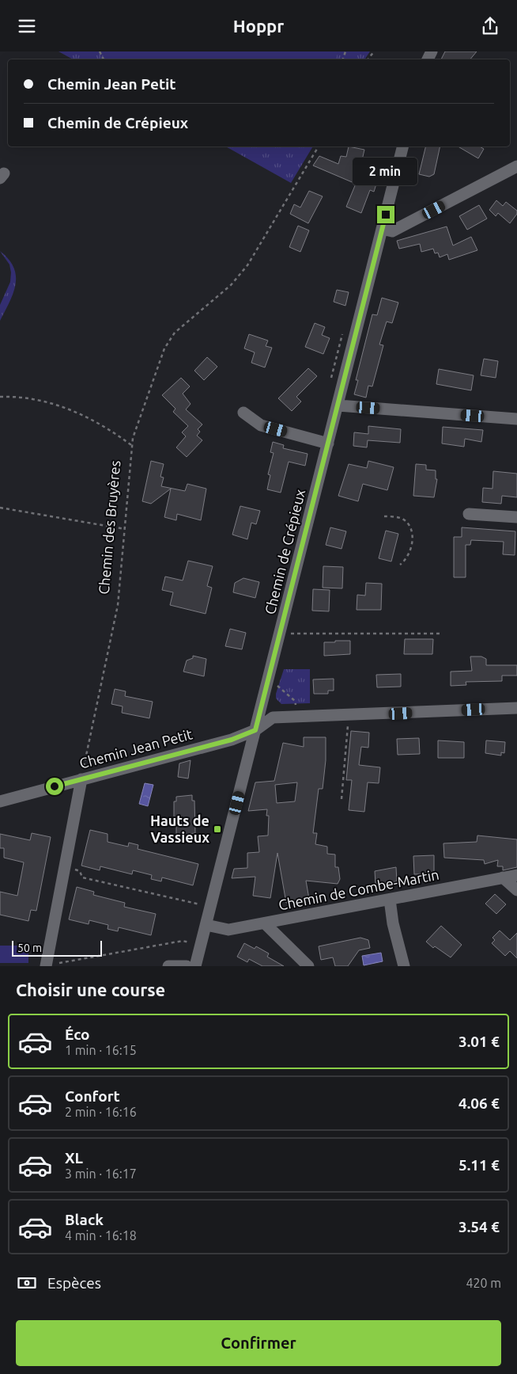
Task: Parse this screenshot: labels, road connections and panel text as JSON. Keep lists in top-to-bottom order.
{
  "streets": {
    "street": ["Chemin de Crépieux", "Chemin Jean Petit", "Chemin de Combe-Martin"],
    "path": ["Chemin des Bruyères"]
  },
  "crossings": [
    ["Chemin des Bruyères", "Chemin Jean Petit"],
    ["Chemin de Crépieux", "Chemin Jean Petit"],
    ["Chemin de Crépieux", "Chemin de Combe-Martin"]
  ],
  "places": {
    "transit": ["Hauts de Vassieux"]
  },
  "scale_bar": "50 m",
  "page": {
    "header": "Hoppr",
    "banner": ["Chemin Jean Petit", "Chemin de Crépieux"],
    "bubble": "2 min",
    "scale": "50 m",
    "heading": "Choisir une course",
    "list": [
      {
        "name": "Éco",
        "note": "1 min · 16:15",
        "value": "3.01 €"
      },
      {
        "name": "Confort",
        "note": "2 min · 16:16",
        "value": "4.06 €"
      },
      {
        "name": "XL",
        "note": "3 min · 16:17",
        "value": "5.11 €"
      },
      {
        "name": "Black",
        "note": "4 min · 16:18",
        "value": "3.54 €"
      }
    ],
    "pay": ["Espèces", "420 m"],
    "buttons": "Confirmer"
  }
}
